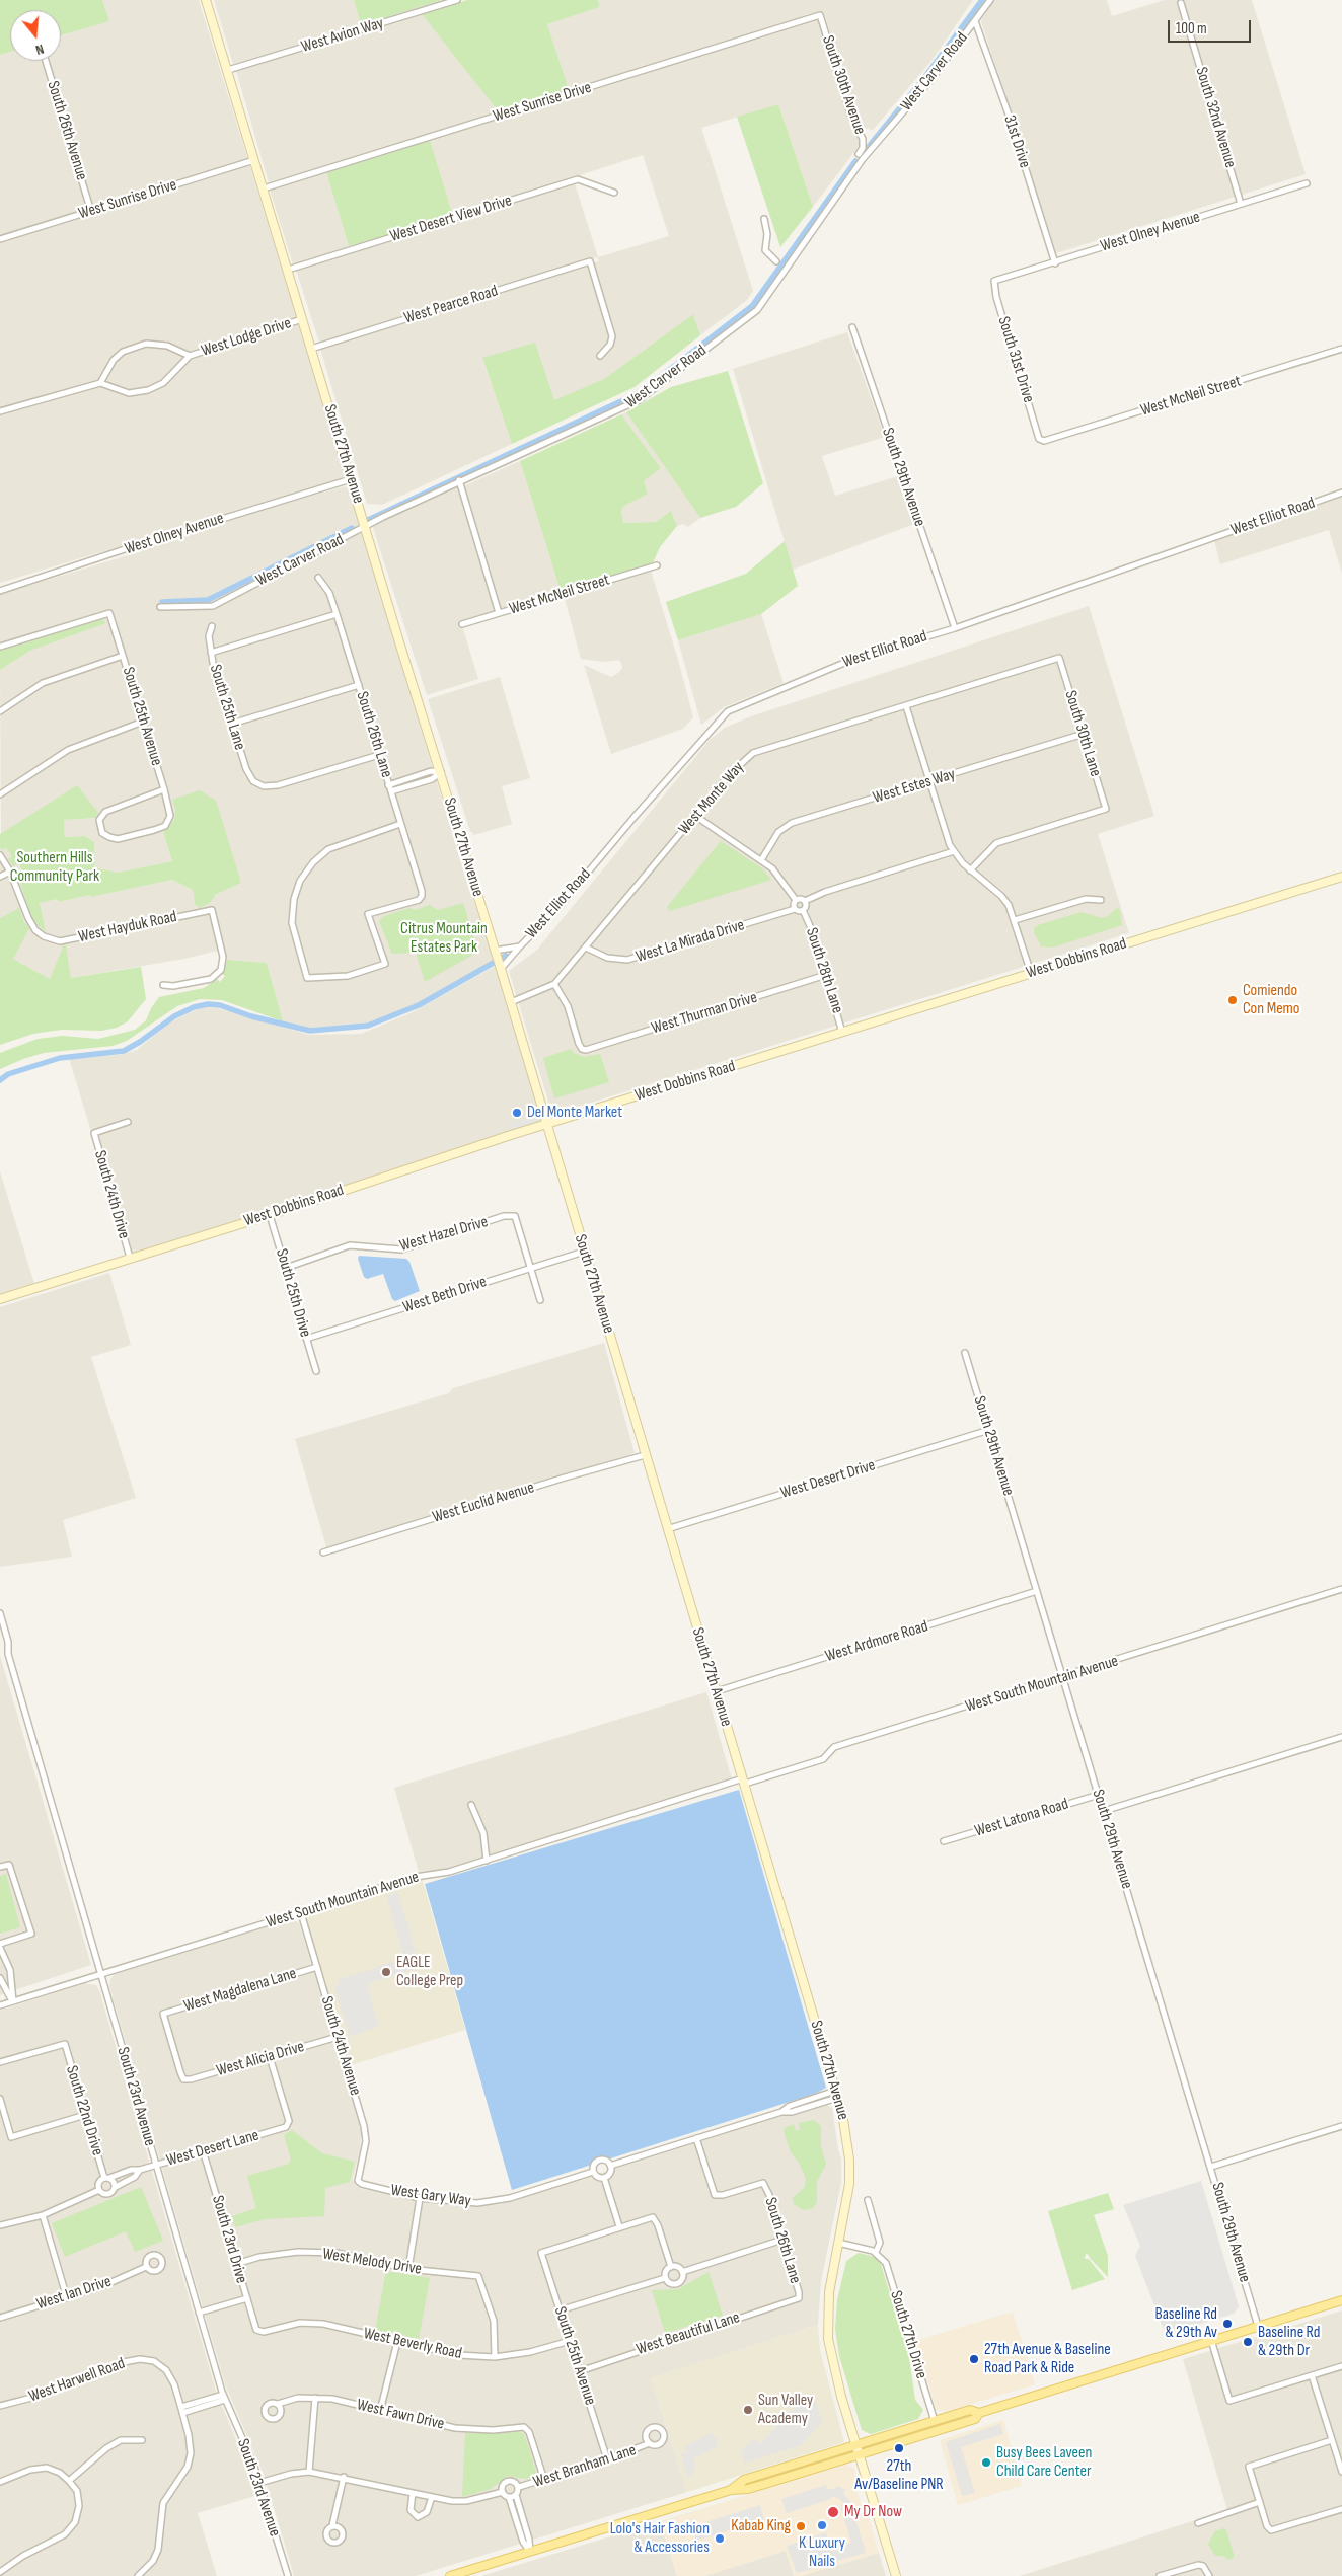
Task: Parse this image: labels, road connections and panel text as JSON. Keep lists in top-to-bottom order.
{
  "streets": {
    "street": [
      "West Avion Way",
      "West Carver Road",
      "South 30th Avenue",
      "West Sunrise Drive",
      "South 32nd Avenue",
      "South 26th Avenue",
      "31st Drive",
      "West Desert View Drive",
      "West Olney Avenue",
      "West Pearce Road",
      "West Lodge Drive",
      "South 31st Drive",
      "West McNeil Street",
      "South 27th Avenue",
      "South 29th Avenue",
      "West Elliot Road",
      "South 25th Lane",
      "South 25th Avenue",
      "South 30th Lane",
      "South 26th Lane",
      "West Estes Way",
      "West Monte Way",
      "West Hayduk Road",
      "West La Mirada Drive",
      "West Dobbins Road",
      "South 28th Lane",
      "West Thurman Drive",
      "South 24th Drive",
      "West Hazel Drive",
      "South 25th Drive",
      "West Beth Drive",
      "West Desert Drive",
      "West Euclid Avenue",
      "West Ardmore Road",
      "West South Mountain Avenue",
      "West Latona Road",
      "West Magdalena Lane",
      "South 24th Avenue",
      "West Alicia Drive",
      "South 23rd Avenue",
      "South 22nd Drive",
      "West Desert Lane",
      "West Gary Way",
      "South 23rd Drive",
      "West Melody Drive",
      "West Ian Drive",
      "West Beautiful Lane",
      "South 27th Drive",
      "West Beverly Road",
      "West Harwell Road",
      "West Fawn Drive",
      "West Branham Lane"
    ]
  },
  "crossings": [
    ["West Avion Way", "South 27th Avenue"],
    ["West Carver Road", "31st Drive"],
    ["West Carver Road", "South 27th Avenue"],
    ["South 30th Avenue", "West Sunrise Drive"],
    ["West Sunrise Drive", "South 26th Avenue"],
    ["West Sunrise Drive", "South 27th Avenue"],
    ["South 32nd Avenue", "West Olney Avenue"],
    ["31st Drive", "West Olney Avenue"],
    ["West Desert View Drive", "South 27th Avenue"],
    ["West Olney Avenue", "South 31st Drive"],
    ["West Olney Avenue", "South 27th Avenue"],
    ["West Pearce Road", "South 27th Avenue"],
    ["West Lodge Drive", "South 27th Avenue"],
    ["South 31st Drive", "West McNeil Street"],
    ["South 27th Avenue", "West Elliot Road"],
    ["South 27th Avenue", "West Monte Way"],
    ["South 27th Avenue", "West Dobbins Road"],
    ["South 27th Avenue", "West Beth Drive"],
    ["South 27th Avenue", "West Desert Drive"],
    ["South 27th Avenue", "West Euclid Avenue"],
    ["South 27th Avenue", "West Ardmore Road"],
    ["South 27th Avenue", "West South Mountain Avenue"],
    ["South 29th Avenue", "West Elliot Road"],
    ["South 29th Avenue", "West Desert Drive"],
    ["South 29th Avenue", "West Ardmore Road"],
    ["South 29th Avenue", "West South Mountain Avenue"],
    ["South 29th Avenue", "West Latona Road"],
    ["South 25th Lane", "South 26th Lane"],
    ["South 25th Avenue", "West Beautiful Lane"],
    ["South 25th Avenue", "West Beverly Road"],
    ["South 25th Avenue", "West Branham Lane"],
    ["South 30th Lane", "West Estes Way"],
    ["South 30th Lane", "West Monte Way"],
    ["South 26th Lane", "West Beautiful Lane"],
    ["West Monte Way", "West La Mirada Drive"],
    ["West Monte Way", "West Thurman Drive"],
    ["West La Mirada Drive", "South 28th Lane"],
    ["West Dobbins Road", "South 28th Lane"],
    ["West Dobbins Road", "South 24th Drive"],
    ["West Dobbins Road", "South 25th Drive"],
    ["South 28th Lane", "West Thurman Drive"],
    ["West Hazel Drive", "South 25th Drive"],
    ["West Hazel Drive", "West Beth Drive"],
    ["South 25th Drive", "West Beth Drive"],
    ["West South Mountain Avenue", "South 24th Avenue"],
    ["West South Mountain Avenue", "South 23rd Avenue"],
    ["West Magdalena Lane", "South 24th Avenue"],
    ["West Magdalena Lane", "West Alicia Drive"],
    ["South 24th Avenue", "West Alicia Drive"],
    ["South 24th Avenue", "West Gary Way"],
    ["West Alicia Drive", "West Desert Lane"],
    ["South 23rd Avenue", "West Desert Lane"],
    ["South 22nd Drive", "West Desert Lane"],
    ["West Desert Lane", "South 23rd Drive"],
    ["South 23rd Drive", "West Melody Drive"],
    ["South 23rd Drive", "West Beverly Road"],
    ["West Melody Drive", "West Beverly Road"],
    ["West Fawn Drive", "West Branham Lane"]
  ],
  "parks": ["Southern Hills Community Park", "Citrus Mountain Estates Park"],
  "places": [
    "Comiendo Con Memo",
    "Del Monte Market",
    "EAGLE College Prep",
    "Baseline Rd & 29th Av",
    "Baseline Rd & 29th Dr",
    "27th Avenue & Baseline Road Park & Ride",
    "Sun Valley Academy",
    "27th Av/Baseline PNR",
    "Busy Bees Laveen Child Care Center",
    "My Dr Now",
    "K Luxury Nails",
    "Kabab King",
    "Lolo's Hair Fashion & Accessories"
  ],
  "scale_bar": "100 m",
  "north": "bottom"
}
